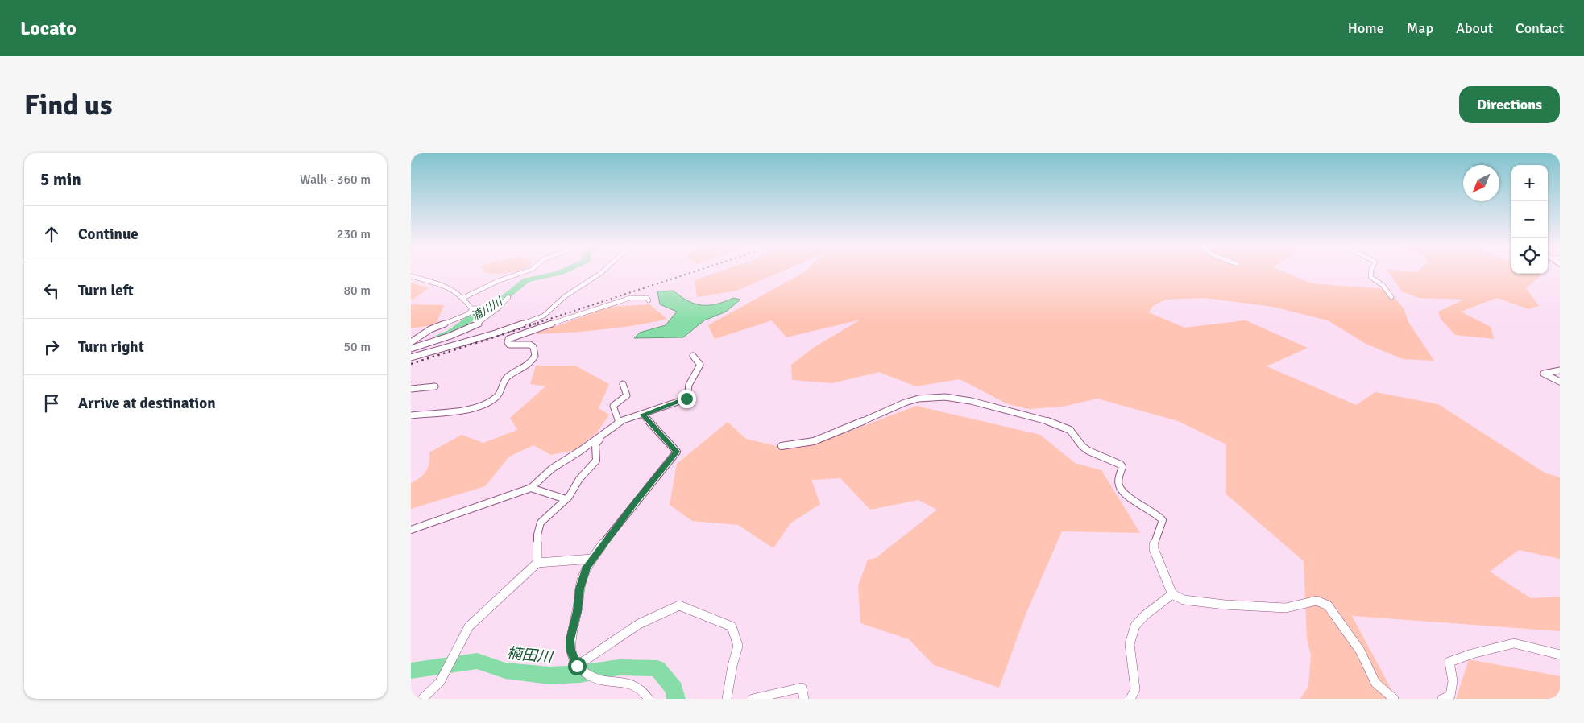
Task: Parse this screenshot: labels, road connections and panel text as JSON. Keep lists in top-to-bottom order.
{
  "water": ["浦川川", "楠田川"],
  "north": "bottom left",
  "page": {
    "header": "Locato",
    "nav": [
      "Home",
      "Map",
      "About",
      "Contact"
    ],
    "buttons": "Directions",
    "title": "Find us",
    "heading": ["5 min", "Walk · 360 m"],
    "map_buttons": ["+", "−"],
    "list": [
      ["Continue", "230 m"],
      ["Turn left", "80 m"],
      ["Turn right", "50 m"],
      "Arrive at destination"
    ]
  }
}
